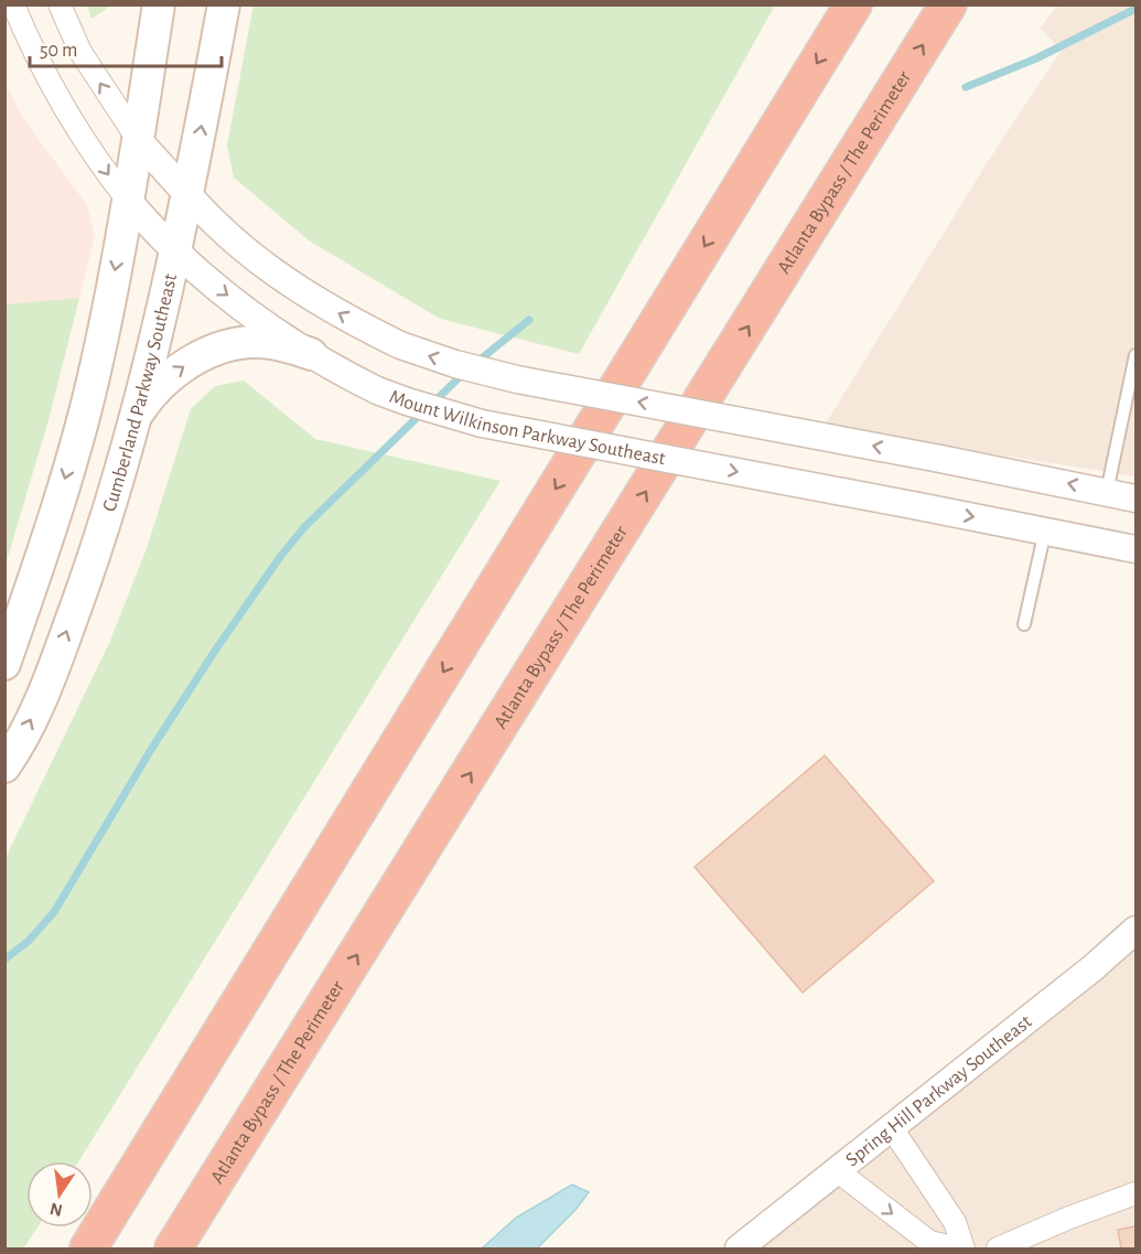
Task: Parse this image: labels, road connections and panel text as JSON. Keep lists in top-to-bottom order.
{
  "streets": {
    "highway": ["Atlanta Bypass / The Perimeter"],
    "main road": ["Cumberland Parkway Southeast"],
    "street": ["Mount Wilkinson Parkway Southeast", "Spring Hill Parkway Southeast"]
  },
  "crossings": [
    ["Cumberland Parkway Southeast", "Mount Wilkinson Parkway Southeast"]
  ],
  "scale_bar": "50 m",
  "north": "bottom"
}
